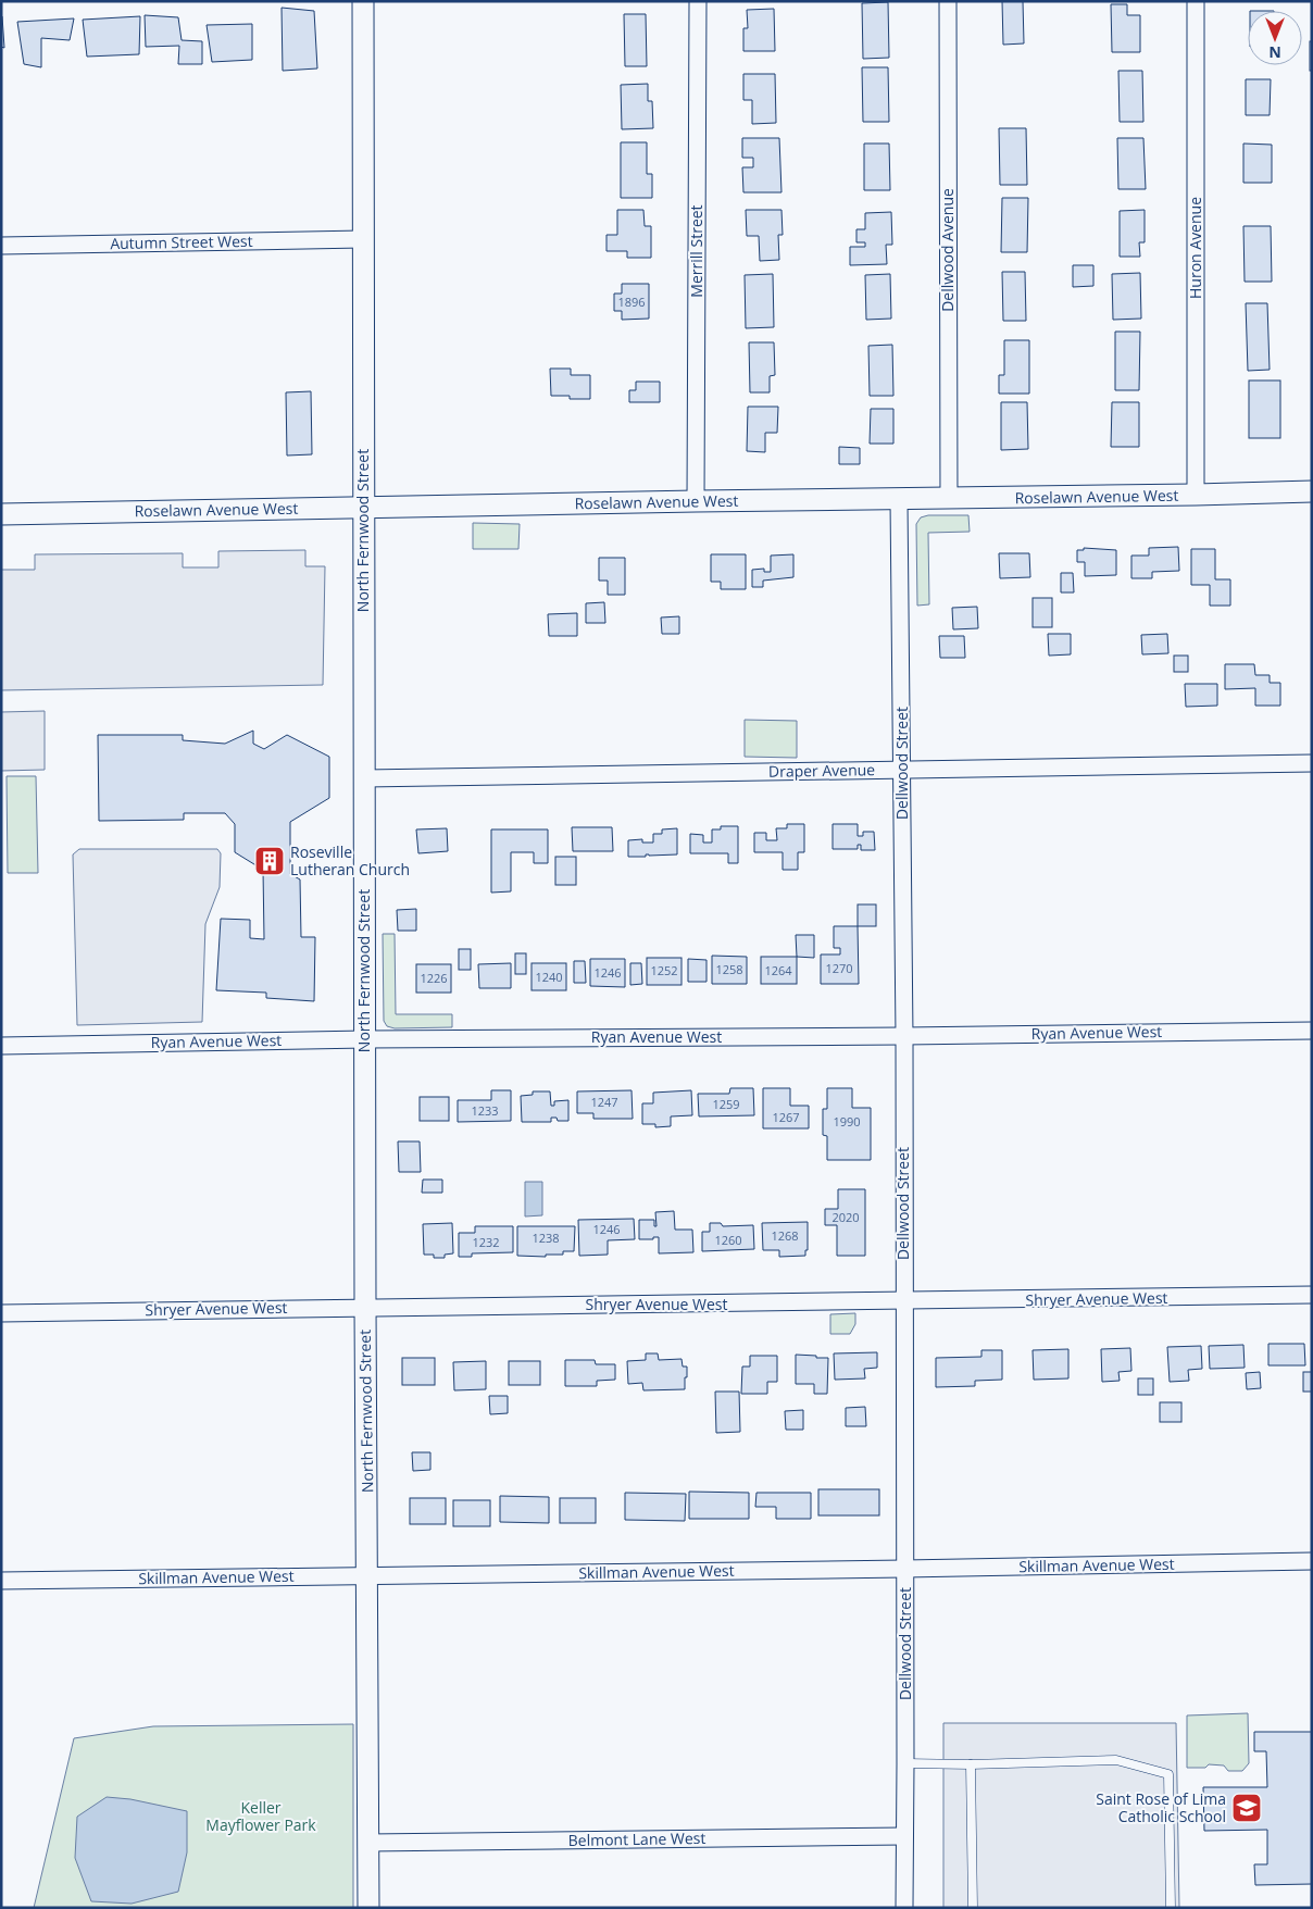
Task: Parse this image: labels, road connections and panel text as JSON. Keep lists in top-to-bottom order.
{
  "streets": {
    "street": [
      "Autumn Street West",
      "Huron Avenue",
      "Dellwood Avenue",
      "Merrill Street",
      "Roselawn Avenue West",
      "North Fernwood Street",
      "Dellwood Street",
      "Draper Avenue",
      "Ryan Avenue West",
      "Shryer Avenue West",
      "Skillman Avenue West",
      "Belmont Lane West"
    ]
  },
  "crossings": [
    ["Autumn Street West", "North Fernwood Street"],
    ["Huron Avenue", "Roselawn Avenue West"],
    ["Dellwood Avenue", "Roselawn Avenue West"],
    ["Merrill Street", "Roselawn Avenue West"],
    ["Roselawn Avenue West", "North Fernwood Street"],
    ["Roselawn Avenue West", "Dellwood Street"],
    ["North Fernwood Street", "Draper Avenue"],
    ["North Fernwood Street", "Ryan Avenue West"],
    ["North Fernwood Street", "Shryer Avenue West"],
    ["North Fernwood Street", "Skillman Avenue West"],
    ["North Fernwood Street", "Belmont Lane West"],
    ["Dellwood Street", "Draper Avenue"],
    ["Dellwood Street", "Ryan Avenue West"],
    ["Dellwood Street", "Shryer Avenue West"],
    ["Dellwood Street", "Skillman Avenue West"],
    ["Dellwood Street", "Belmont Lane West"]
  ],
  "parks": ["Keller Mayflower Park"],
  "places": {
    "building": ["Roseville Lutheran Church"],
    "school or university": ["Saint Rose of Lima Catholic School"]
  },
  "house_numbers": [
    "1896",
    "1270",
    "1258",
    "1252",
    "1264",
    "1246",
    "1240",
    "1226",
    "1247",
    "1259",
    "1233",
    "1267",
    "1990",
    "2020",
    "1246",
    "1268",
    "1238",
    "1260",
    "1232"
  ],
  "north": "bottom"
}
